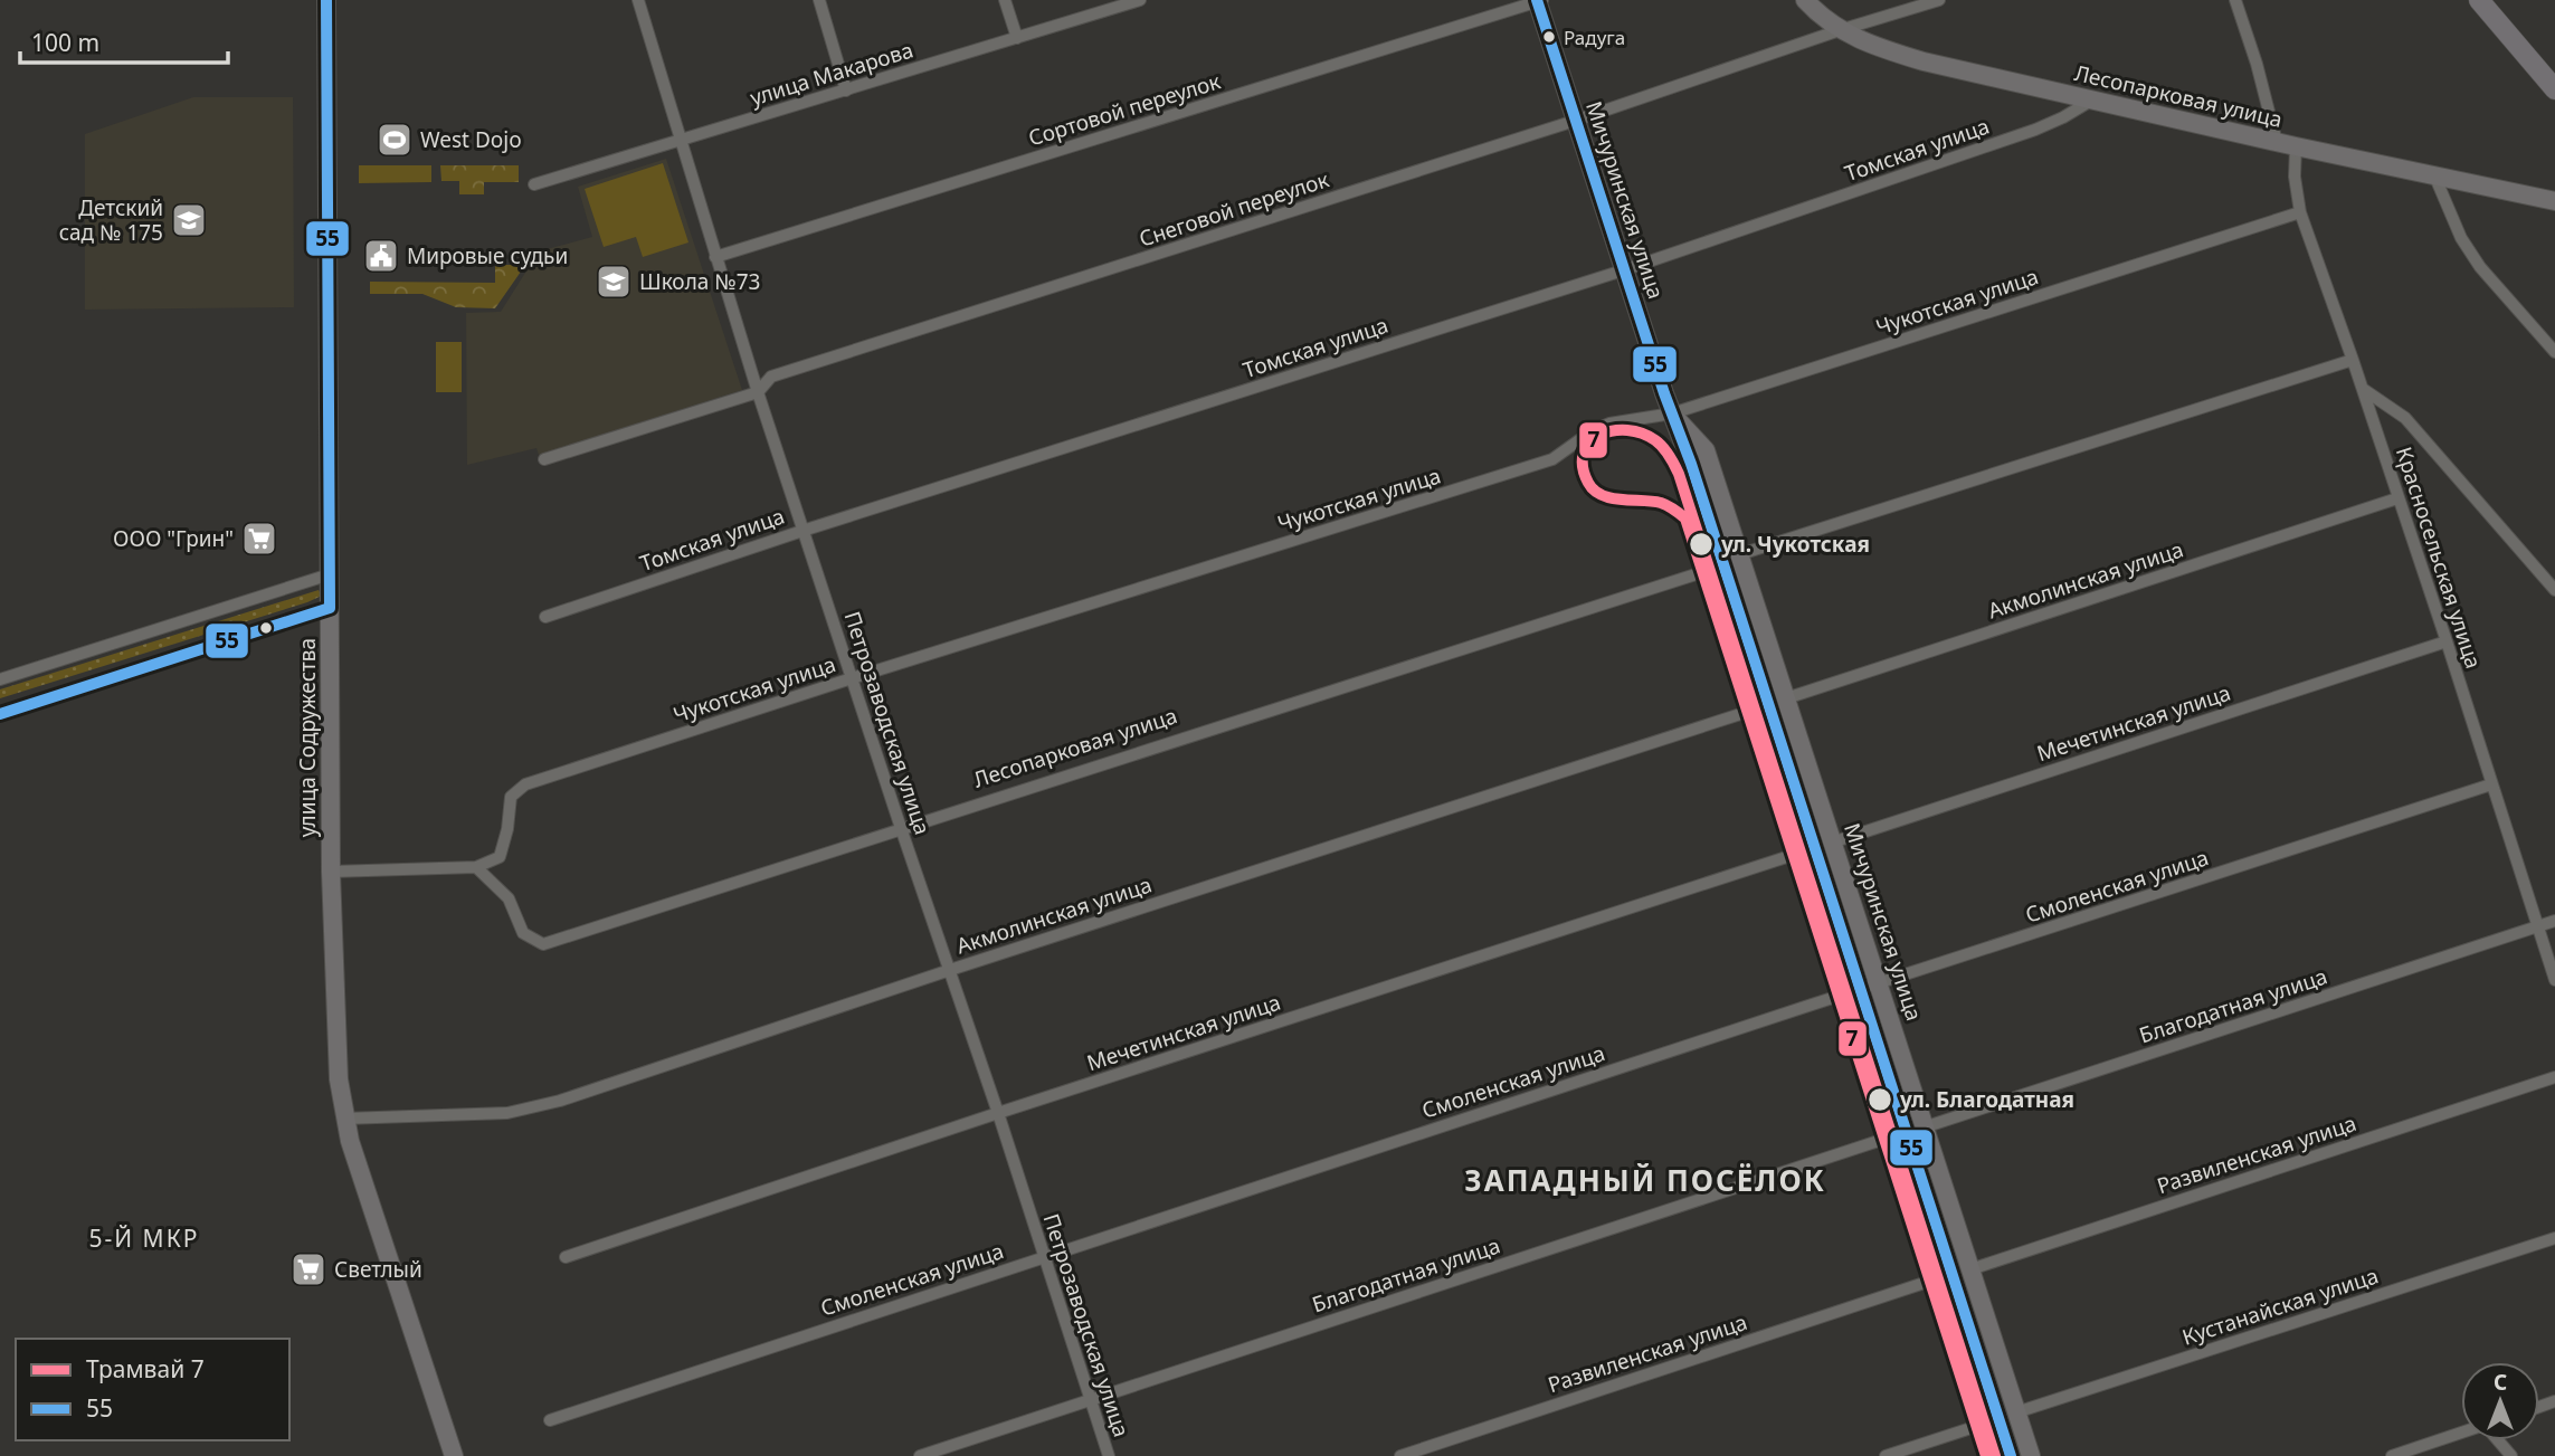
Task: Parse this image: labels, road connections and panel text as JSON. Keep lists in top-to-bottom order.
{
  "streets": {
    "main road": ["Лесопарковая улица", "Мичуринская улица", "улица Содружества"],
    "street": [
      "улица Макарова",
      "Сортовой переулок",
      "Томская улица",
      "Снеговой переулок",
      "Чукотская улица",
      "Красносельская улица",
      "Акмолинская улица",
      "Петрозаводская улица",
      "Мечетинская улица",
      "Смоленская улица",
      "Благодатная улица",
      "Развиленская улица",
      "Кустанайская улица"
    ]
  },
  "crossings": [
    ["улица Макарова", "Петрозаводская улица"],
    ["Лесопарковая улица", "Томская улица"],
    ["Лесопарковая улица", "Мичуринская улица"],
    ["Лесопарковая улица", "Снеговой переулок"],
    ["Лесопарковая улица", "Чукотская улица"],
    ["Лесопарковая улица", "Красносельская улица"],
    ["Лесопарковая улица", "Петрозаводская улица"],
    ["Сортовой переулок", "Мичуринская улица"],
    ["Сортовой переулок", "Петрозаводская улица"],
    ["Томская улица", "Мичуринская улица"],
    ["Томская улица", "Петрозаводская улица"],
    ["Мичуринская улица", "Снеговой переулок"],
    ["Мичуринская улица", "Чукотская улица"],
    ["Мичуринская улица", "Акмолинская улица"],
    ["Мичуринская улица", "Мечетинская улица"],
    ["Мичуринская улица", "Смоленская улица"],
    ["Мичуринская улица", "Благодатная улица"],
    ["Мичуринская улица", "Развиленская улица"],
    ["Мичуринская улица", "Кустанайская улица"],
    ["Снеговой переулок", "Петрозаводская улица"],
    ["Чукотская улица", "Красносельская улица"],
    ["Чукотская улица", "Петрозаводская улица"],
    ["Красносельская улица", "Акмолинская улица"],
    ["Красносельская улица", "Мечетинская улица"],
    ["Красносельская улица", "Смоленская улица"],
    ["Красносельская улица", "Благодатная улица"],
    ["Акмолинская улица", "Петрозаводская улица"],
    ["Акмолинская улица", "улица Содружества"],
    ["Петрозаводская улица", "Мечетинская улица"],
    ["Петрозаводская улица", "Смоленская улица"],
    ["Петрозаводская улица", "Благодатная улица"]
  ],
  "districts": ["ЗАПАДНЫЙ ПОСЁЛОК", "5-Й МКР"],
  "places": {
    "other": ["Радуга", "ул. Чукотская", "ул. Благодатная"],
    "sports": ["West Dojo"],
    "school or university": ["Детский сад № 175", "Школа №73"],
    "public building": ["Мировые судьи"],
    "supermarket": ["ООО \"Грин\"", "Светлый"]
  },
  "lines": ["transit line 55", "tram line 7"],
  "legend": ["Трамвай 7", "55"],
  "scale_bar": "100 m",
  "north": "top"
}
